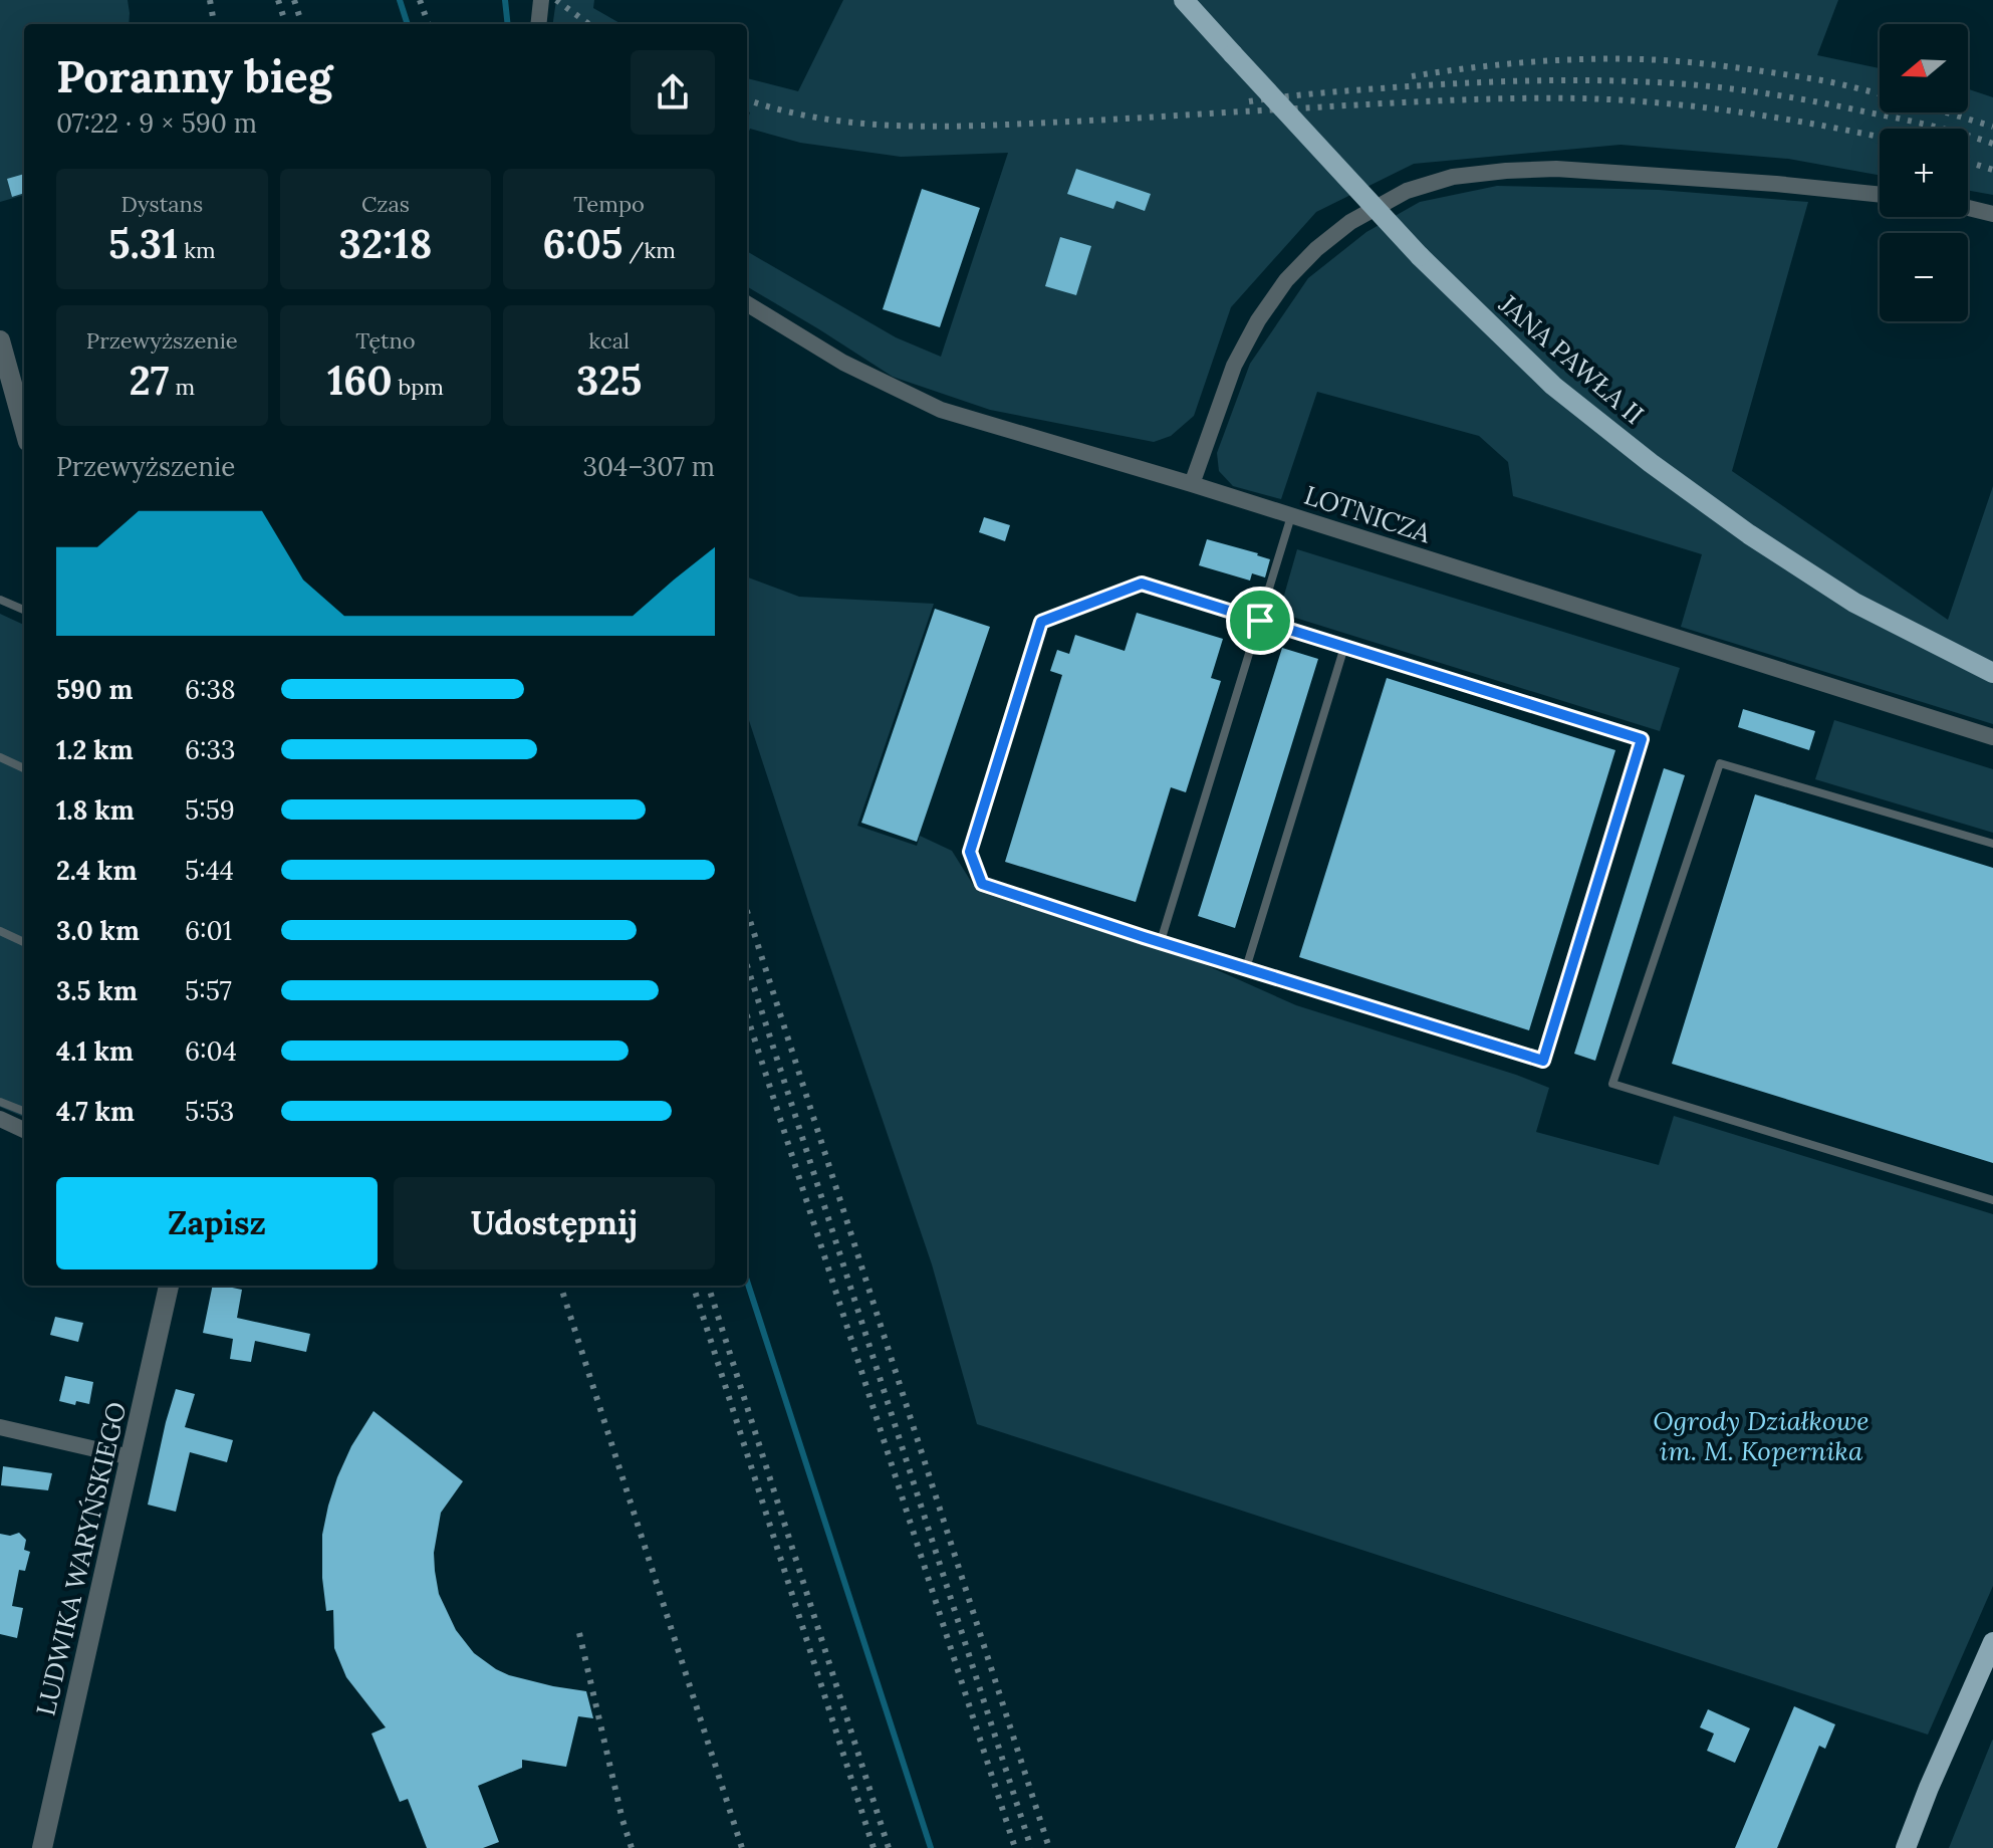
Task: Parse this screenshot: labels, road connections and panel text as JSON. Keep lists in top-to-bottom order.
{
  "streets": {
    "main road": ["JANA PAWŁA II"],
    "street": ["LOTNICZA", "LUDWIKA WARYŃSKIEGO"]
  },
  "parks": ["Ogrody Działkowe im. M. Kopernika"],
  "north": "left",
  "page": {
    "map_buttons": ["+", "−"],
    "heading": ["Poranny bieg", "07:22 · 9 × 590 m"],
    "stats": [
      ["Dystans", "5.31 km"],
      ["Czas", "32:18"],
      ["Tempo", "6:05 /km"],
      ["Przewyższenie", "27 m"],
      ["Tętno", "160 bpm"],
      ["kcal", "325"]
    ],
    "chart": ["Przewyższenie", "304–307 m"],
    "list": [
      {
        "name": "590 m",
        "note": "6:38"
      },
      {
        "name": "1.2 km",
        "note": "6:33"
      },
      {
        "name": "1.8 km",
        "note": "5:59"
      },
      {
        "name": "2.4 km",
        "note": "5:44"
      },
      {
        "name": "3.0 km",
        "note": "6:01"
      },
      {
        "name": "3.5 km",
        "note": "5:57"
      },
      {
        "name": "4.1 km",
        "note": "6:04"
      },
      {
        "name": "4.7 km",
        "note": "5:53"
      }
    ],
    "buttons": ["Zapisz", "Udostępnij"]
  }
}
